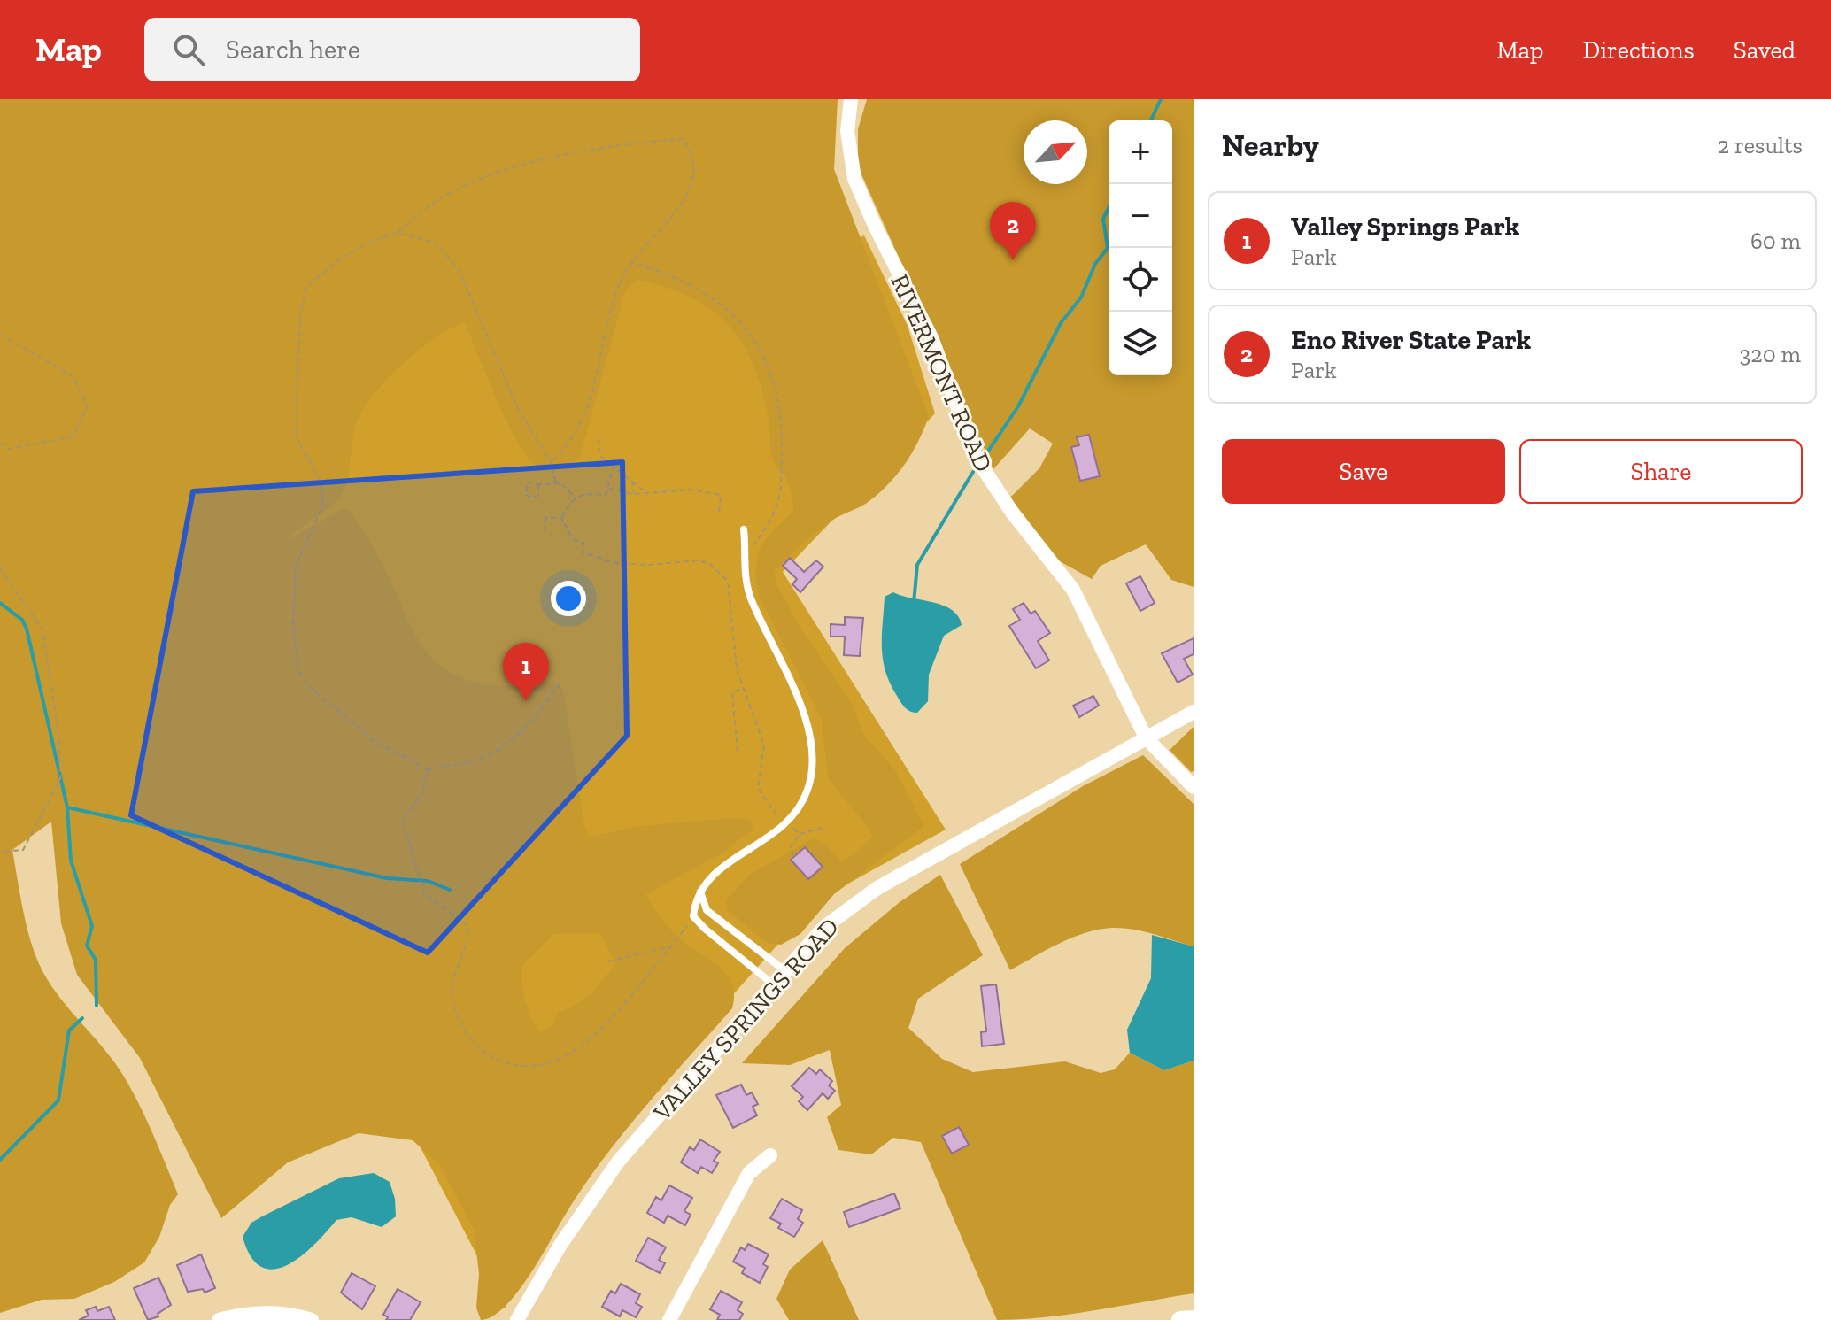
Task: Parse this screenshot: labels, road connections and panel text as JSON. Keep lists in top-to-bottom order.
{
  "streets": {
    "street": ["RIVERMONT ROAD", "VALLEY SPRINGS ROAD"]
  },
  "crossings": [
    ["RIVERMONT ROAD", "VALLEY SPRINGS ROAD"]
  ],
  "north": "top right",
  "page": {
    "header": "Map",
    "search": "Search here",
    "nav": ["Map", "Directions", "Saved"],
    "heading": ["Nearby", "2 results"],
    "map_buttons": ["+", "−"],
    "list": [
      {
        "mark": "1",
        "name": "Valley Springs Park",
        "note": "Park",
        "value": "60 m"
      },
      {
        "mark": "2",
        "name": "Eno River State Park",
        "note": "Park",
        "value": "320 m"
      }
    ],
    "pins": ["2", "1"],
    "buttons": ["Save", "Share"]
  }
}
